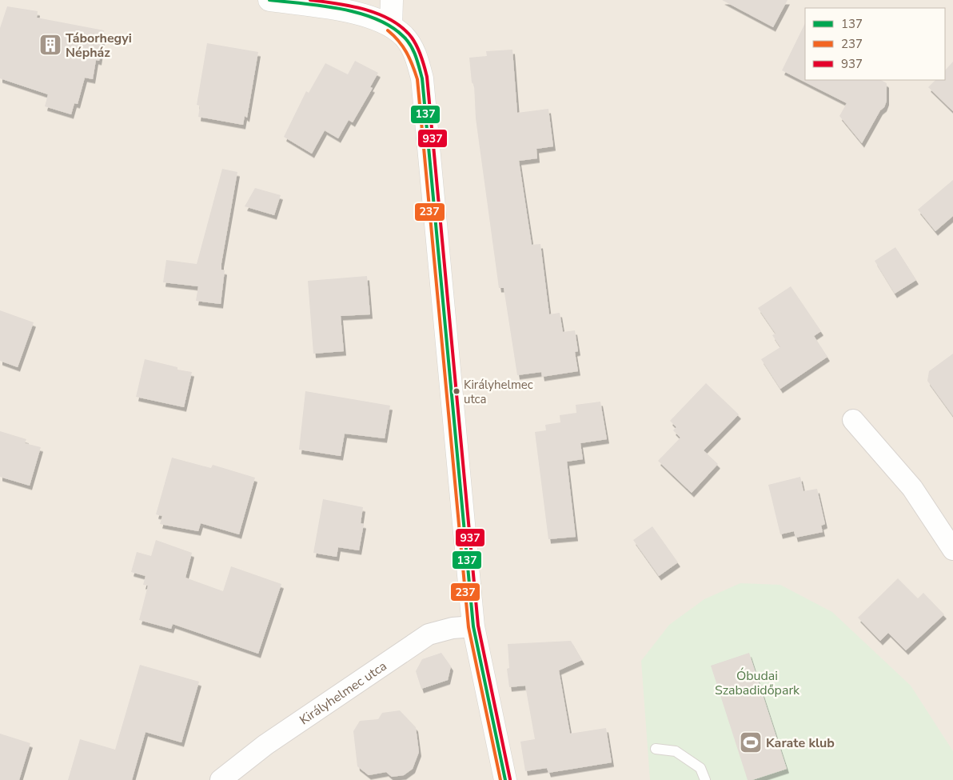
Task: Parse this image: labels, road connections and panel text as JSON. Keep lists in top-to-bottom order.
{
  "streets": {
    "street": ["Királyhelmec utca"]
  },
  "parks": ["Óbudai Szabadidőpark"],
  "places": {
    "building": ["Táborhegyi Népház"],
    "other": ["Királyhelmec utca"],
    "sports": ["Karate klub"]
  },
  "lines": ["transit line 137", "transit line 937", "transit line 237"],
  "legend": ["137", "237", "937"]
}
